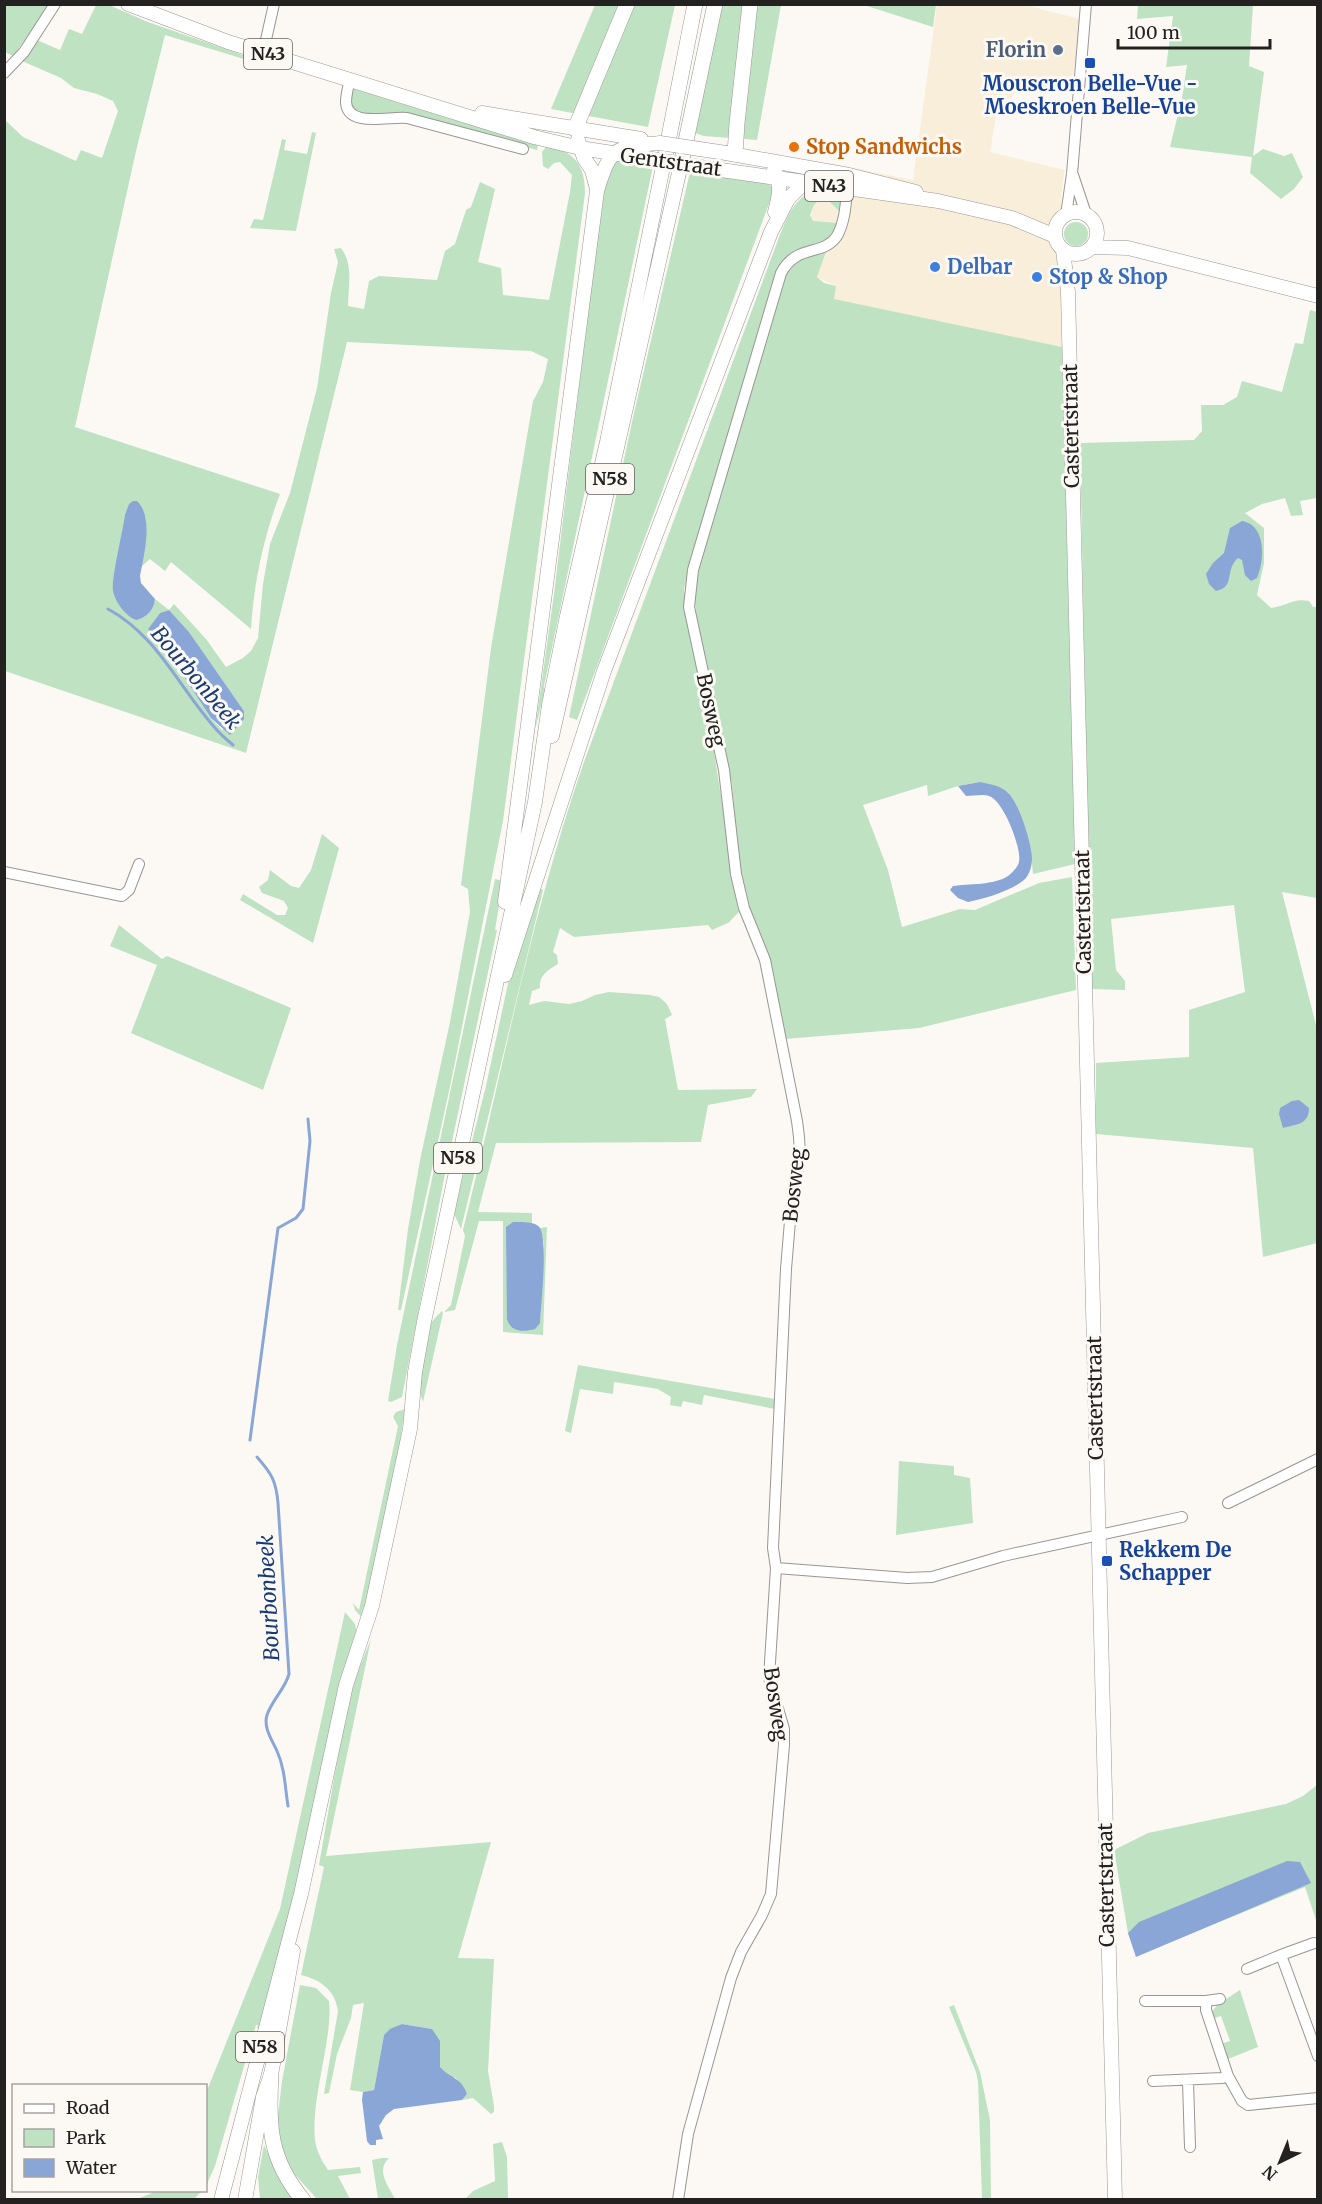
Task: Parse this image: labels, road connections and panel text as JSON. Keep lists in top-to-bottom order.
{
  "streets": {
    "highway": ["N58"],
    "main road": ["N43", "Gentstraat", "Castertstraat"],
    "street": ["Bosweg"]
  },
  "crossings": [
    ["N43", "Gentstraat"],
    ["N43", "Castertstraat"],
    ["N43", "N58"],
    ["N43", "Bosweg"],
    ["Gentstraat", "N58"],
    ["Gentstraat", "Bosweg"]
  ],
  "water": ["Bourbonbeek"],
  "places": {
    "other": [
      "Florin",
      "Stop Sandwichs",
      "Delbar",
      "Stop & Shop"
    ],
    "transit": ["Mouscron Belle-Vue - Moeskroen Belle-Vue", "Rekkem De Schapper"]
  },
  "legend": ["Road", "Park", "Water"],
  "scale_bar": "100 m",
  "north": "bottom left"
}
